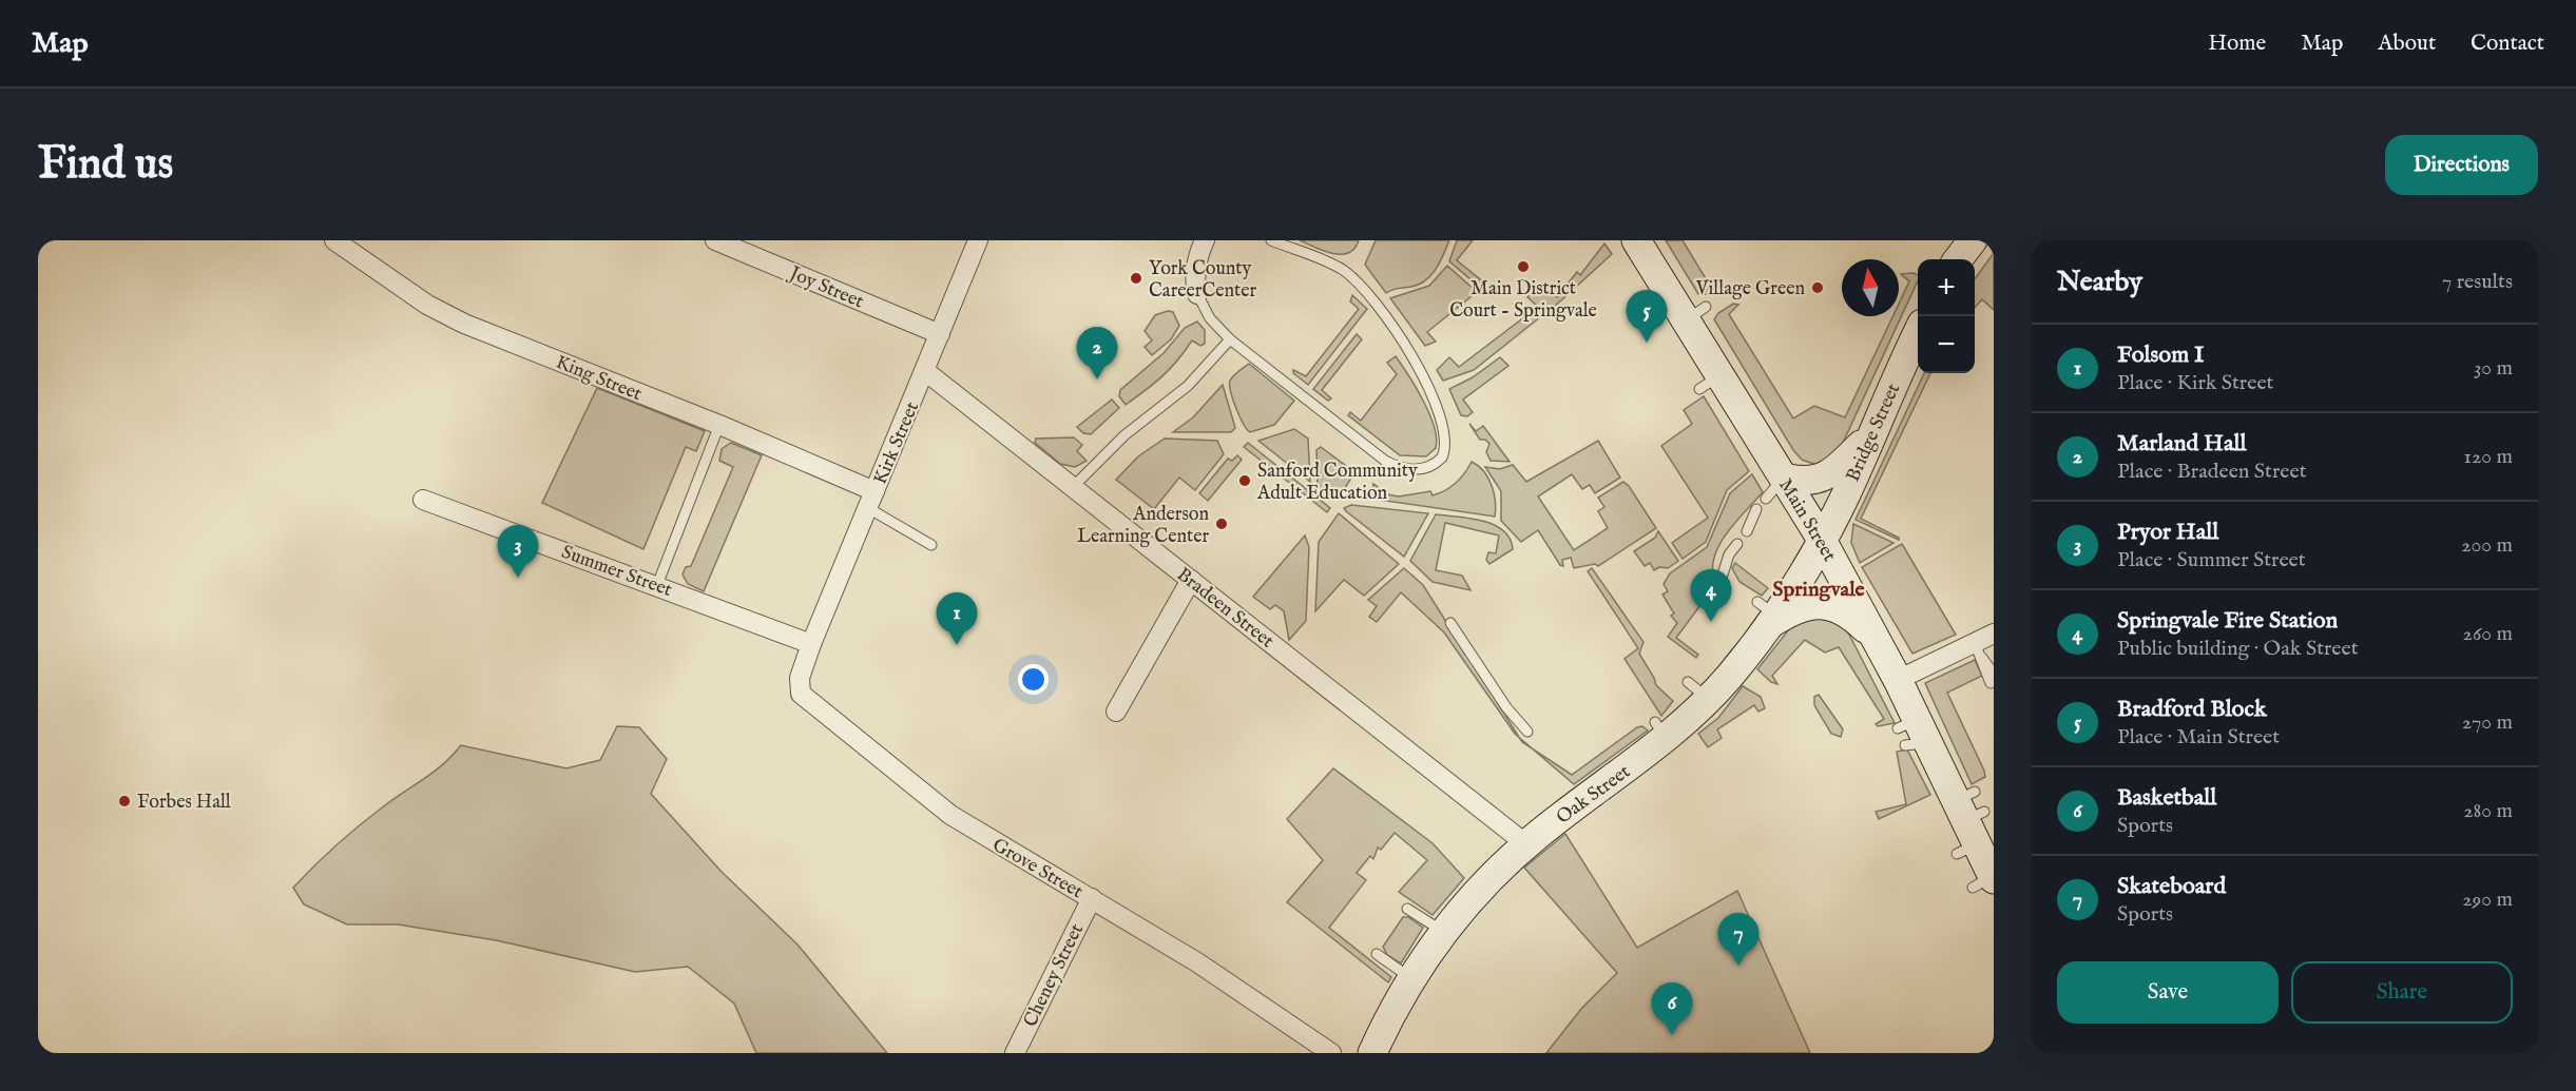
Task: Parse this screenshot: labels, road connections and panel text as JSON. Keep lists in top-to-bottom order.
{
  "streets": {
    "main road": ["Bridge Street", "Main Street", "Oak Street"],
    "street": [
      "Joy Street",
      "King Street",
      "Kirk Street",
      "Summer Street",
      "Bradeen Street",
      "Grove Street",
      "Cheney Street"
    ]
  },
  "crossings": [
    ["Joy Street", "Kirk Street"],
    ["King Street", "Kirk Street"],
    ["Bridge Street", "Main Street"],
    ["Bridge Street", "Oak Street"],
    ["Kirk Street", "Summer Street"],
    ["Kirk Street", "Bradeen Street"],
    ["Kirk Street", "Grove Street"],
    ["Main Street", "Oak Street"],
    ["Summer Street", "Grove Street"],
    ["Bradeen Street", "Oak Street"],
    ["Grove Street", "Cheney Street"]
  ],
  "districts": ["Springvale"],
  "places": [
    "Main District Court - Springvale",
    "York County CareerCenter",
    "Village Green",
    "Sanford Community Adult Education",
    "Anderson Learning Center",
    "Forbes Hall"
  ],
  "north": "top",
  "page": {
    "header": "Map",
    "nav": [
      "Home",
      "Map",
      "About",
      "Contact"
    ],
    "buttons": [
      "Directions",
      ["Save", "Share"]
    ],
    "title": "Find us",
    "heading": ["Nearby", "7 results"],
    "map_buttons": ["+", "−"],
    "pins": [
      "5",
      "2",
      "3",
      "4",
      "1",
      "7",
      "6"
    ],
    "list": [
      {
        "mark": "1",
        "name": "Folsom I",
        "note": "Place · Kirk Street",
        "value": "30 m"
      },
      {
        "mark": "2",
        "name": "Marland Hall",
        "note": "Place · Bradeen Street",
        "value": "120 m"
      },
      {
        "mark": "3",
        "name": "Pryor Hall",
        "note": "Place · Summer Street",
        "value": "200 m"
      },
      {
        "mark": "4",
        "name": "Springvale Fire Station",
        "note": "Public building · Oak Street",
        "value": "260 m"
      },
      {
        "mark": "5",
        "name": "Bradford Block",
        "note": "Place · Main Street",
        "value": "270 m"
      },
      {
        "mark": "6",
        "name": "Basketball",
        "note": "Sports",
        "value": "280 m"
      },
      {
        "mark": "7",
        "name": "Skateboard",
        "note": "Sports",
        "value": "290 m"
      }
    ]
  }
}
